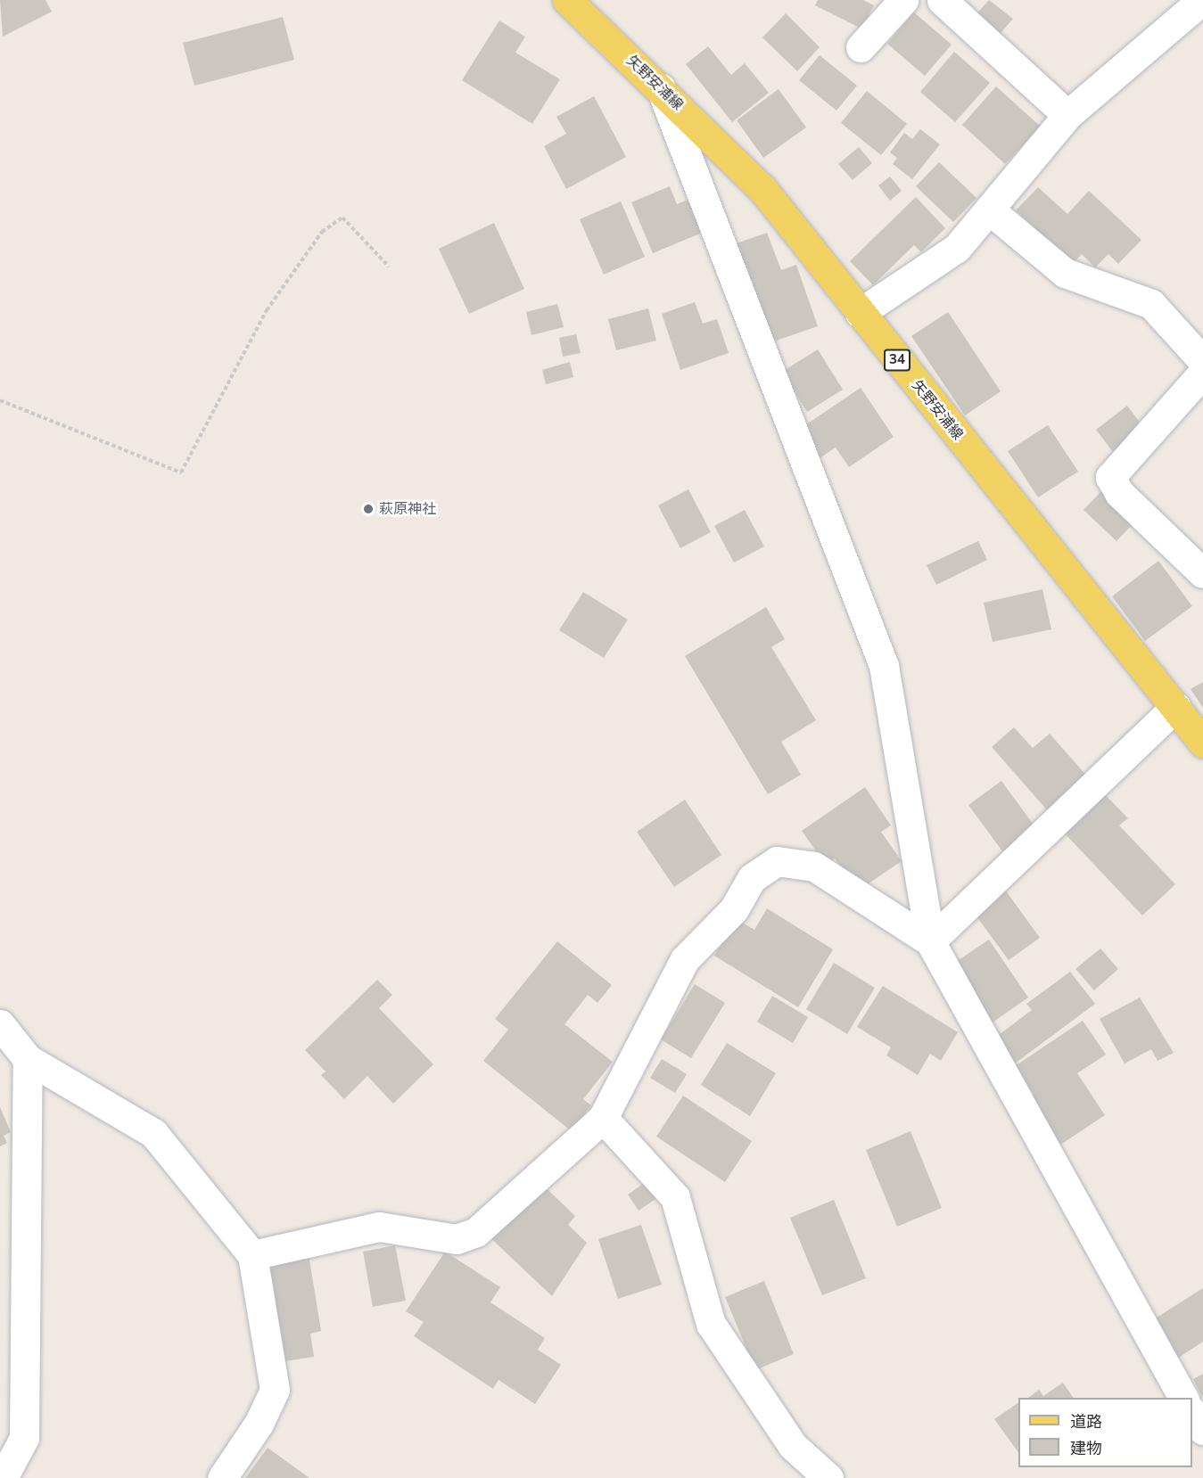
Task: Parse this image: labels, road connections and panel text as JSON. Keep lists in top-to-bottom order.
{
  "streets": {
    "main road": ["矢野安浦線", "34"]
  },
  "places": ["萩原神社"],
  "legend": ["道路", "建物"]
}
